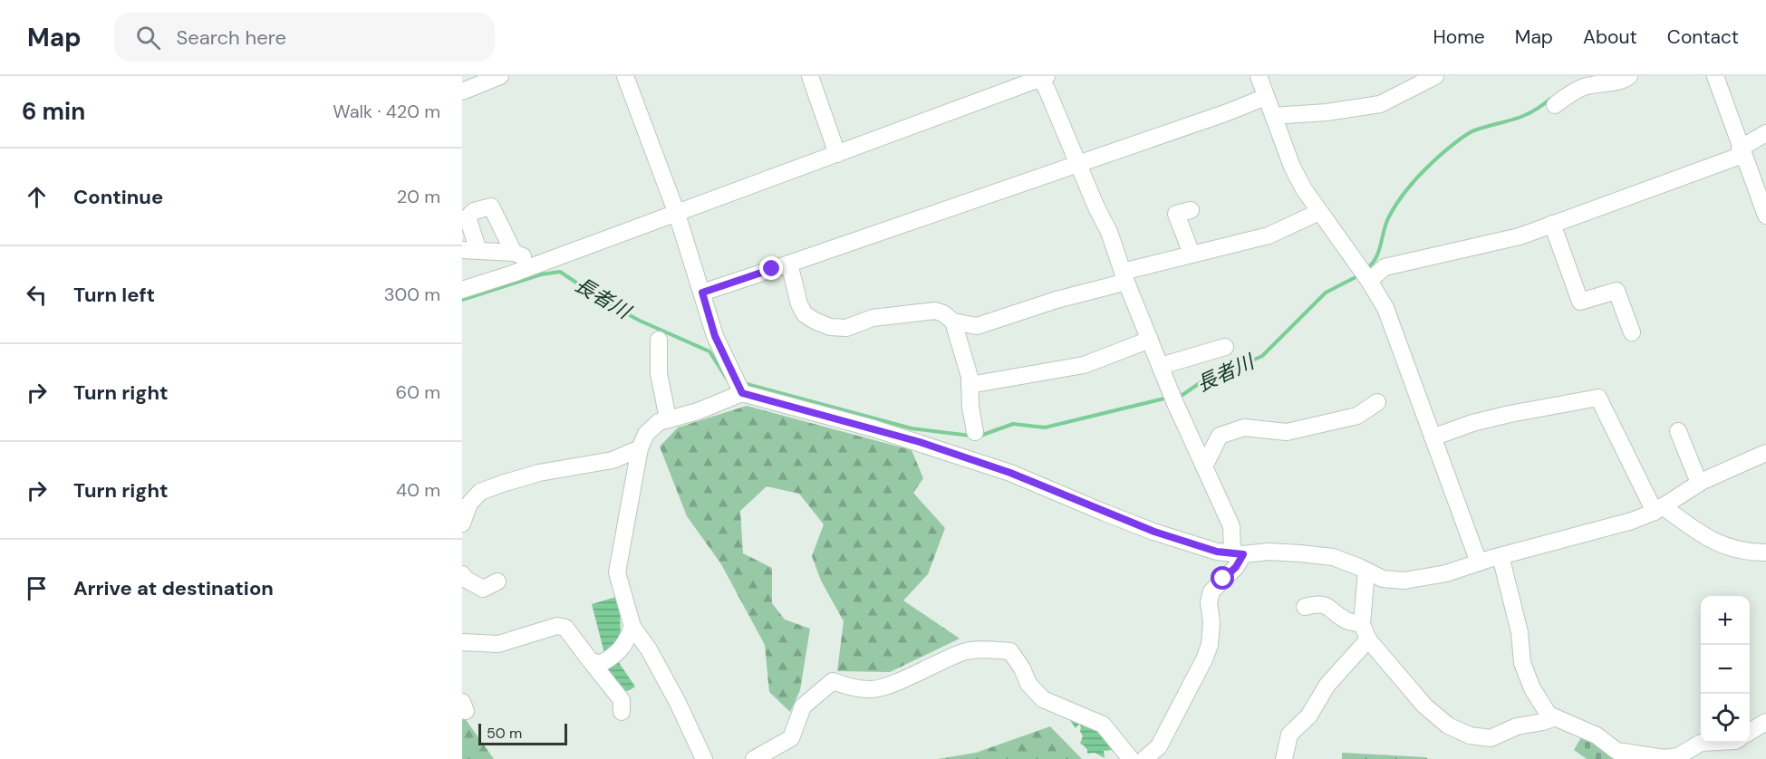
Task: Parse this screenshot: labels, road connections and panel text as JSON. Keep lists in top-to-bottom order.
{
  "water": ["長者川"],
  "scale_bar": "50 m",
  "page": {
    "header": "Map",
    "search": "Search here",
    "nav": [
      "Home",
      "Map",
      "About",
      "Contact"
    ],
    "heading": ["6 min", "Walk · 420 m"],
    "list": [
      ["Continue", "20 m"],
      ["Turn left", "300 m"],
      ["Turn right", "60 m"],
      ["Turn right", "40 m"],
      "Arrive at destination"
    ],
    "map_buttons": ["+", "−"],
    "scale": "50 m"
  }
}
